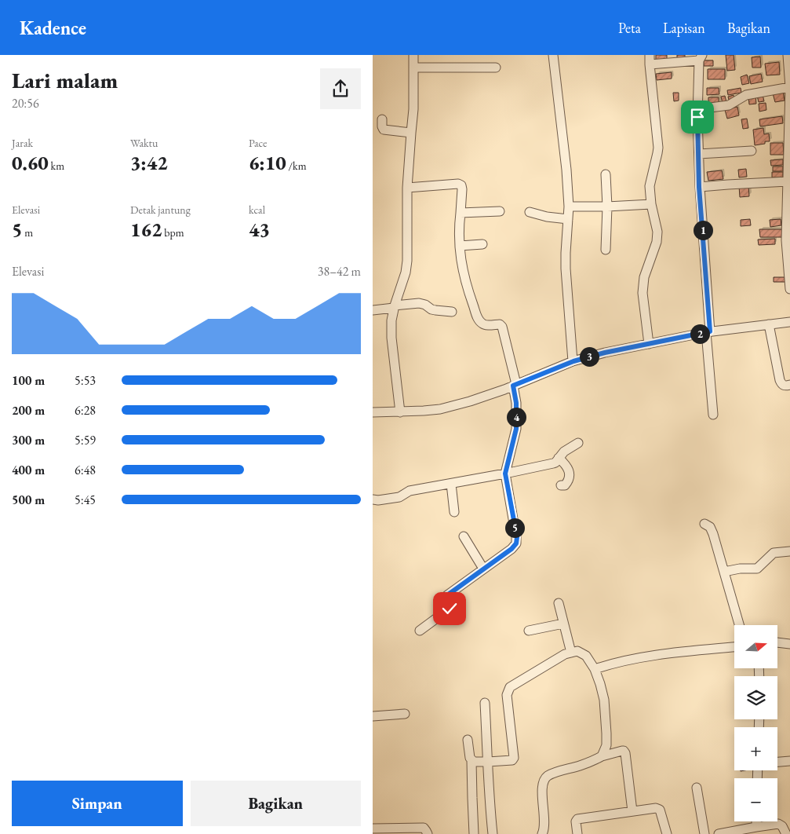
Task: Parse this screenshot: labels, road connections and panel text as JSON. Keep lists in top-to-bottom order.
{
  "north": "right",
  "page": {
    "header": "Kadence",
    "nav": ["Peta", "Lapisan", "Bagikan"],
    "heading": ["Lari malam", "20:56"],
    "stats": [
      ["Jarak", "0.60 km"],
      ["Waktu", "3:42"],
      ["Pace", "6:10 /km"],
      ["Elevasi", "5 m"],
      ["Detak jantung", "162 bpm"],
      ["kcal", "43"]
    ],
    "pins": [
      "1",
      "2",
      "3",
      "4",
      "5"
    ],
    "chart": ["Elevasi", "38–42 m"],
    "list": [
      {
        "name": "100 m",
        "note": "5:53"
      },
      {
        "name": "200 m",
        "note": "6:28"
      },
      {
        "name": "300 m",
        "note": "5:59"
      },
      {
        "name": "400 m",
        "note": "6:48"
      },
      {
        "name": "500 m",
        "note": "5:45"
      }
    ],
    "map_buttons": ["+", "−"],
    "buttons": ["Simpan", "Bagikan"]
  }
}
